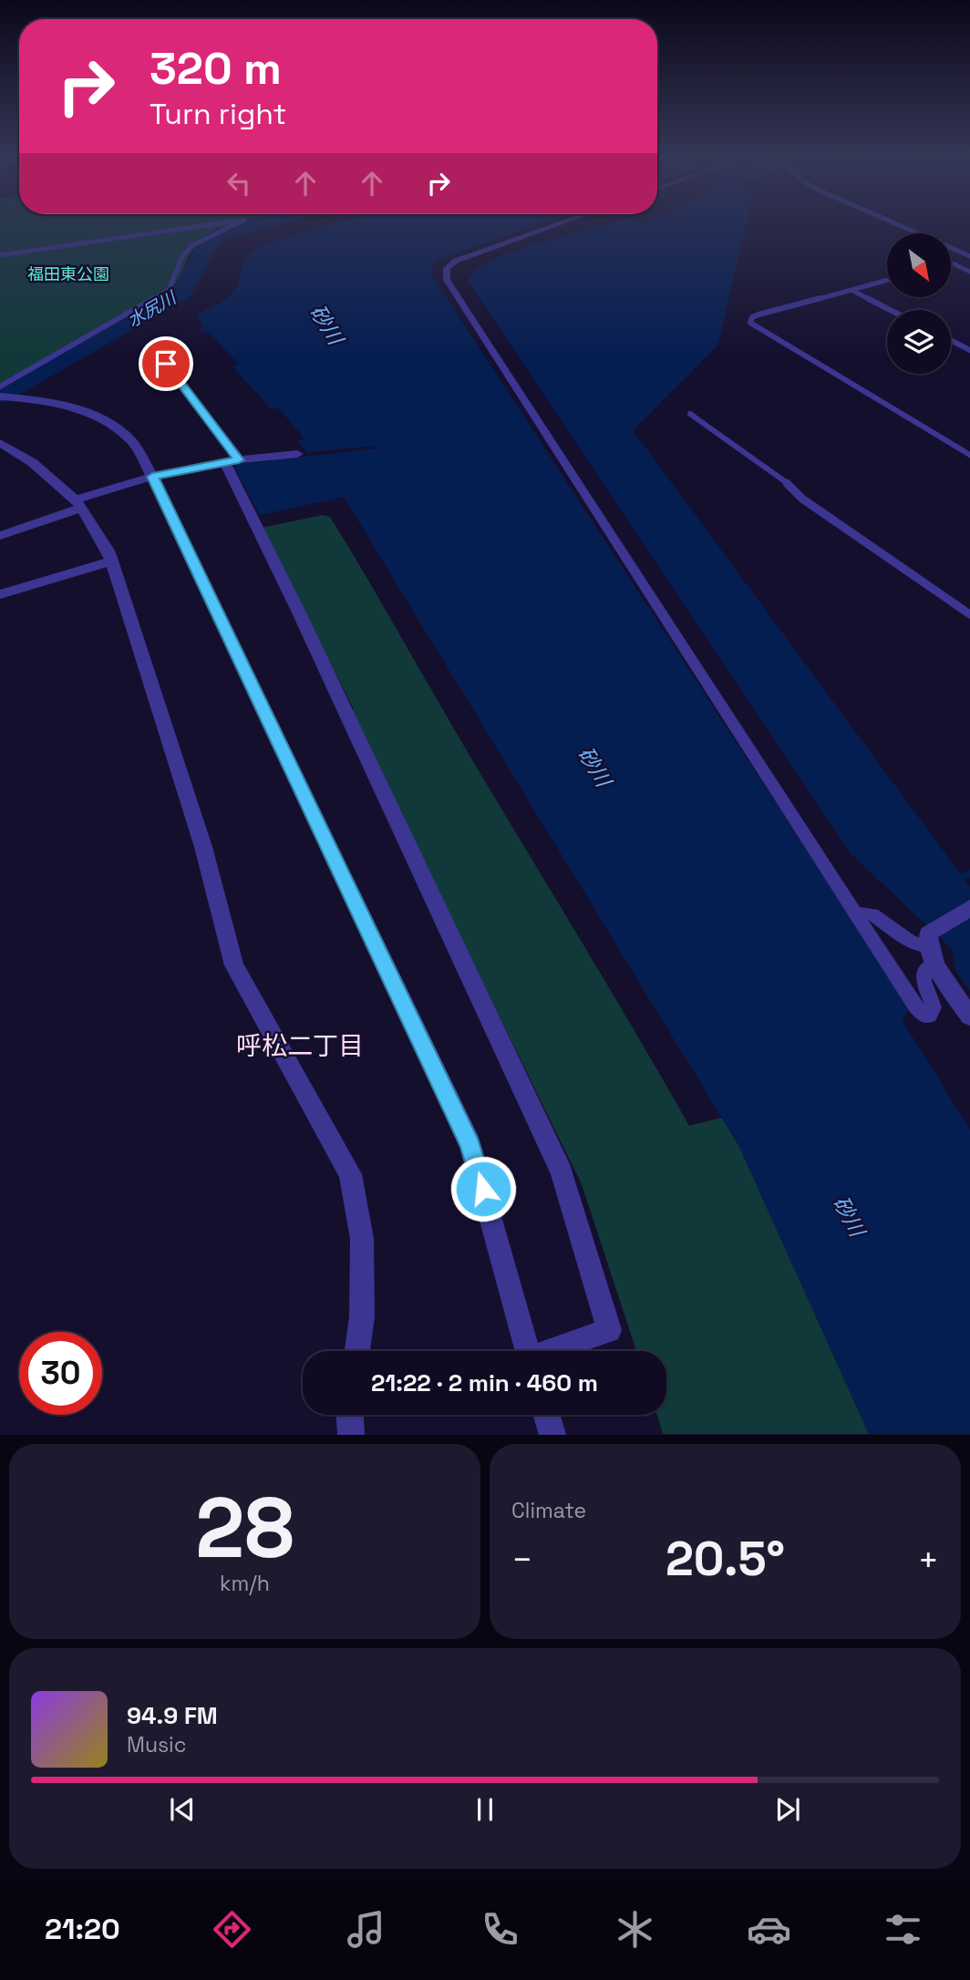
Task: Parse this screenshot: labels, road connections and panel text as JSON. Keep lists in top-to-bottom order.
{
  "districts": ["呼松二丁目"],
  "water": ["水尻川", "砂川"],
  "parks": ["福田東公園"],
  "north": "bottom right",
  "page": {
    "turn": ["320 m", "Turn right"],
    "limit": "30",
    "trip": "21:22 · 2 min · 460 m",
    "tile": [
      ["28", "km/h"],
      "Climate"
    ],
    "heat": ["−", "20.5°", "+"],
    "song": ["94.9 FM", "Music"],
    "tabs": "21:20"
  }
}
